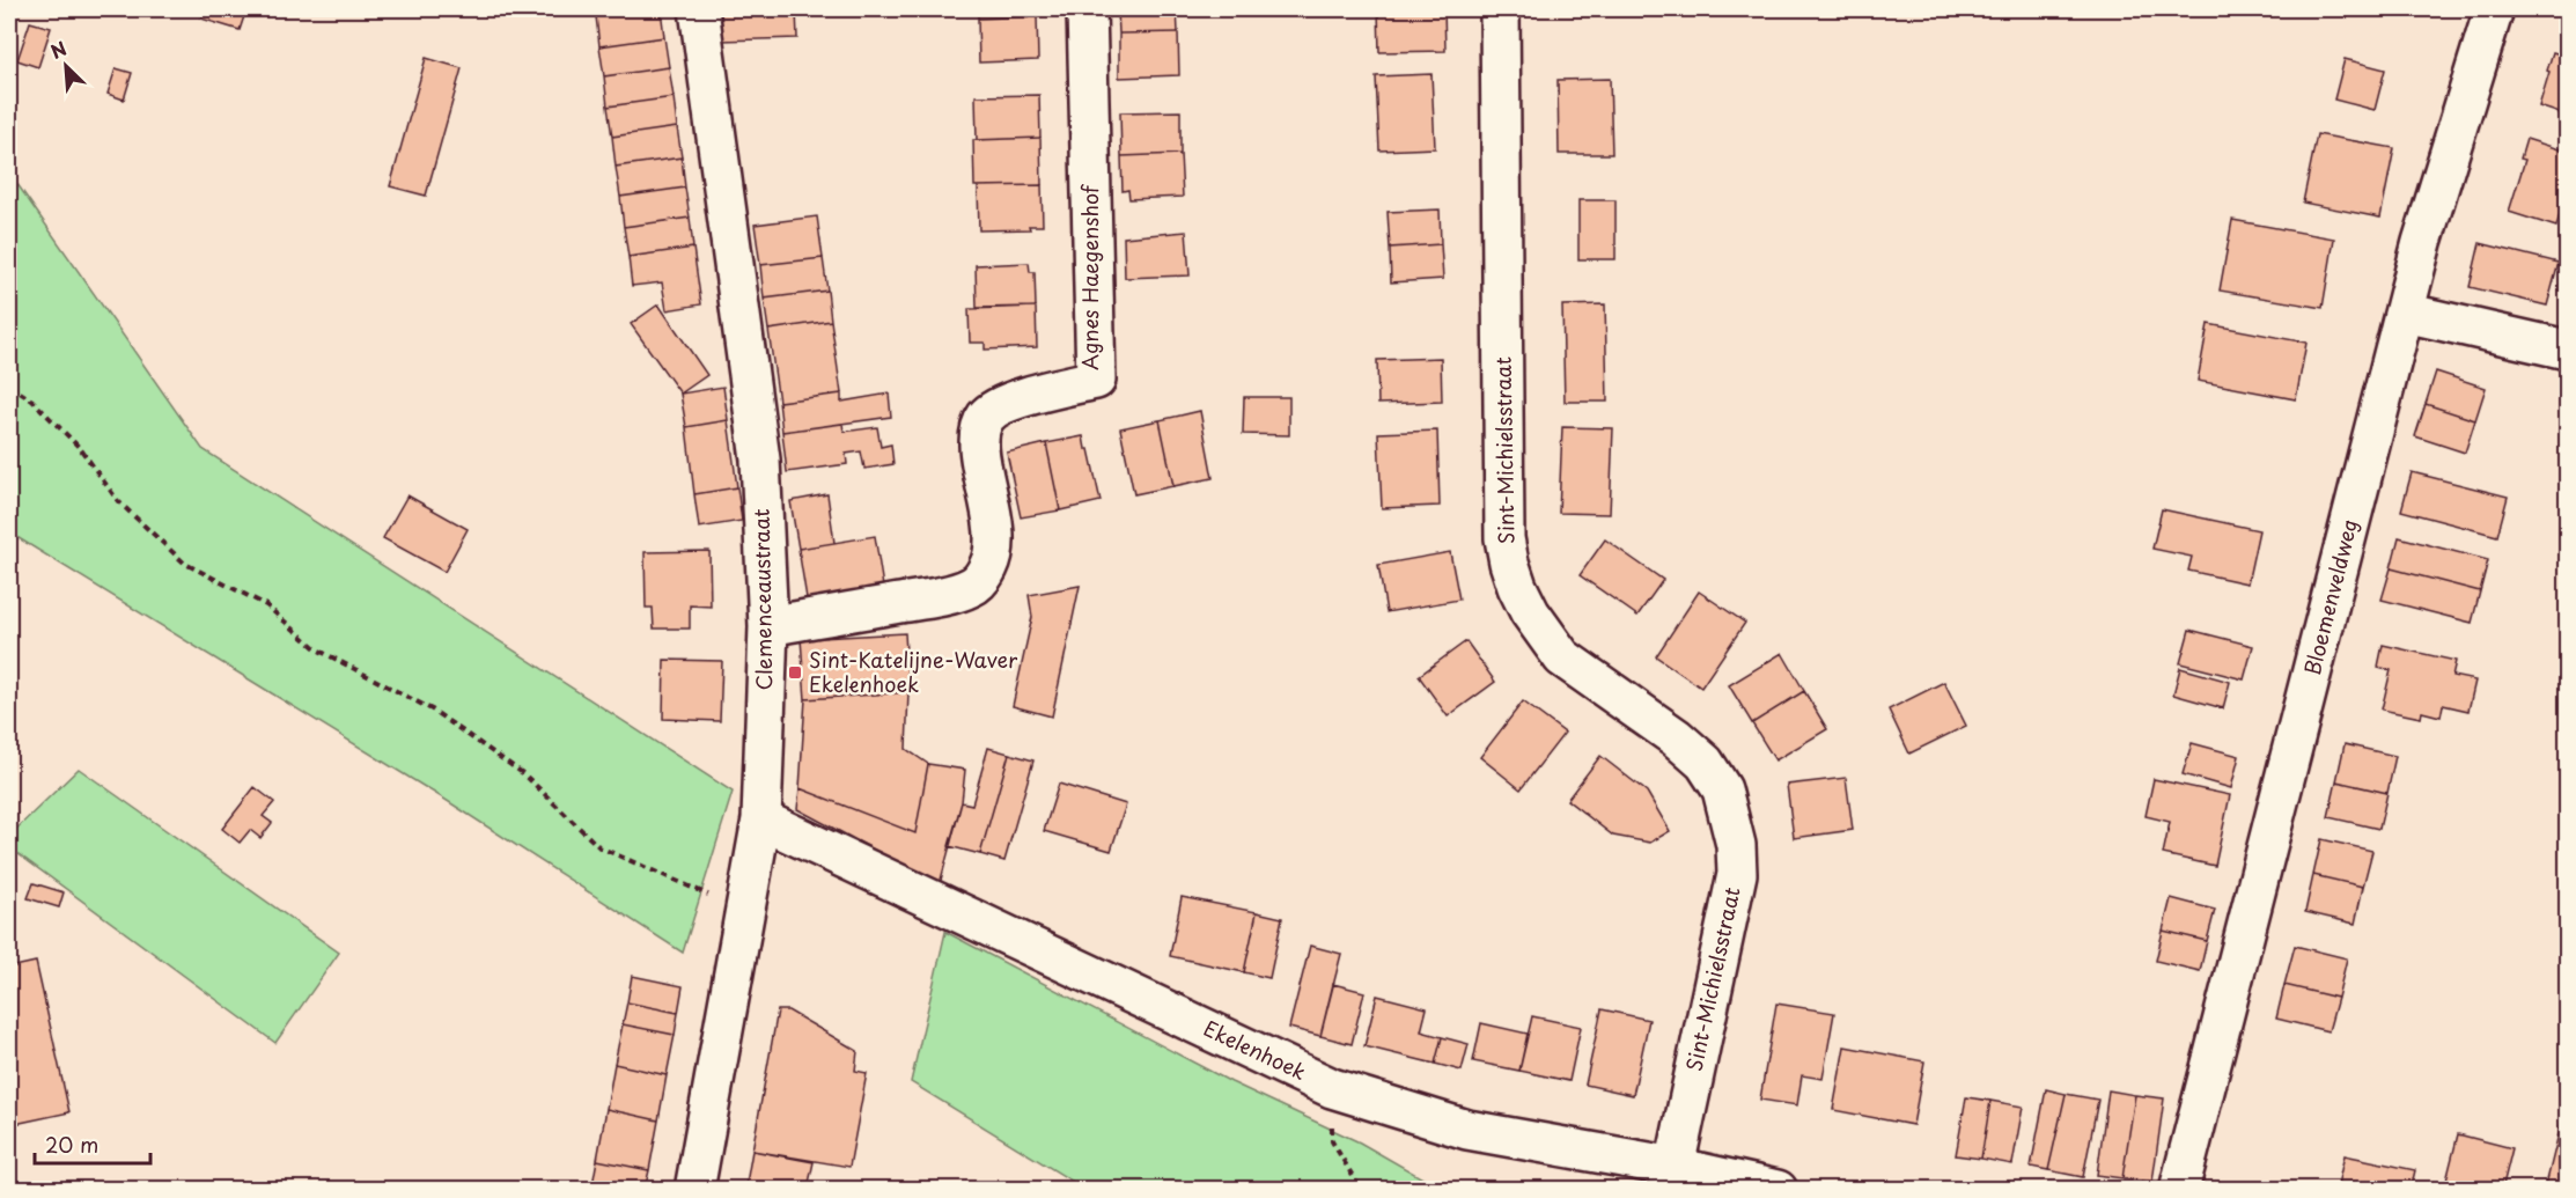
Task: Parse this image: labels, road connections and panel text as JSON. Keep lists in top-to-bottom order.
{
  "streets": {
    "street": [
      "Agnes Haegenshof",
      "Sint-Michielsstraat",
      "Bloemenveldweg",
      "Clemenceaustraat",
      "Ekelenhoek"
    ]
  },
  "crossings": [
    ["Agnes Haegenshof", "Clemenceaustraat"],
    ["Sint-Michielsstraat", "Ekelenhoek"],
    ["Clemenceaustraat", "Ekelenhoek"]
  ],
  "places": {
    "transit": ["Sint-Katelijne-Waver Ekelenhoek"]
  },
  "scale_bar": "20 m",
  "north": "top left"
}
